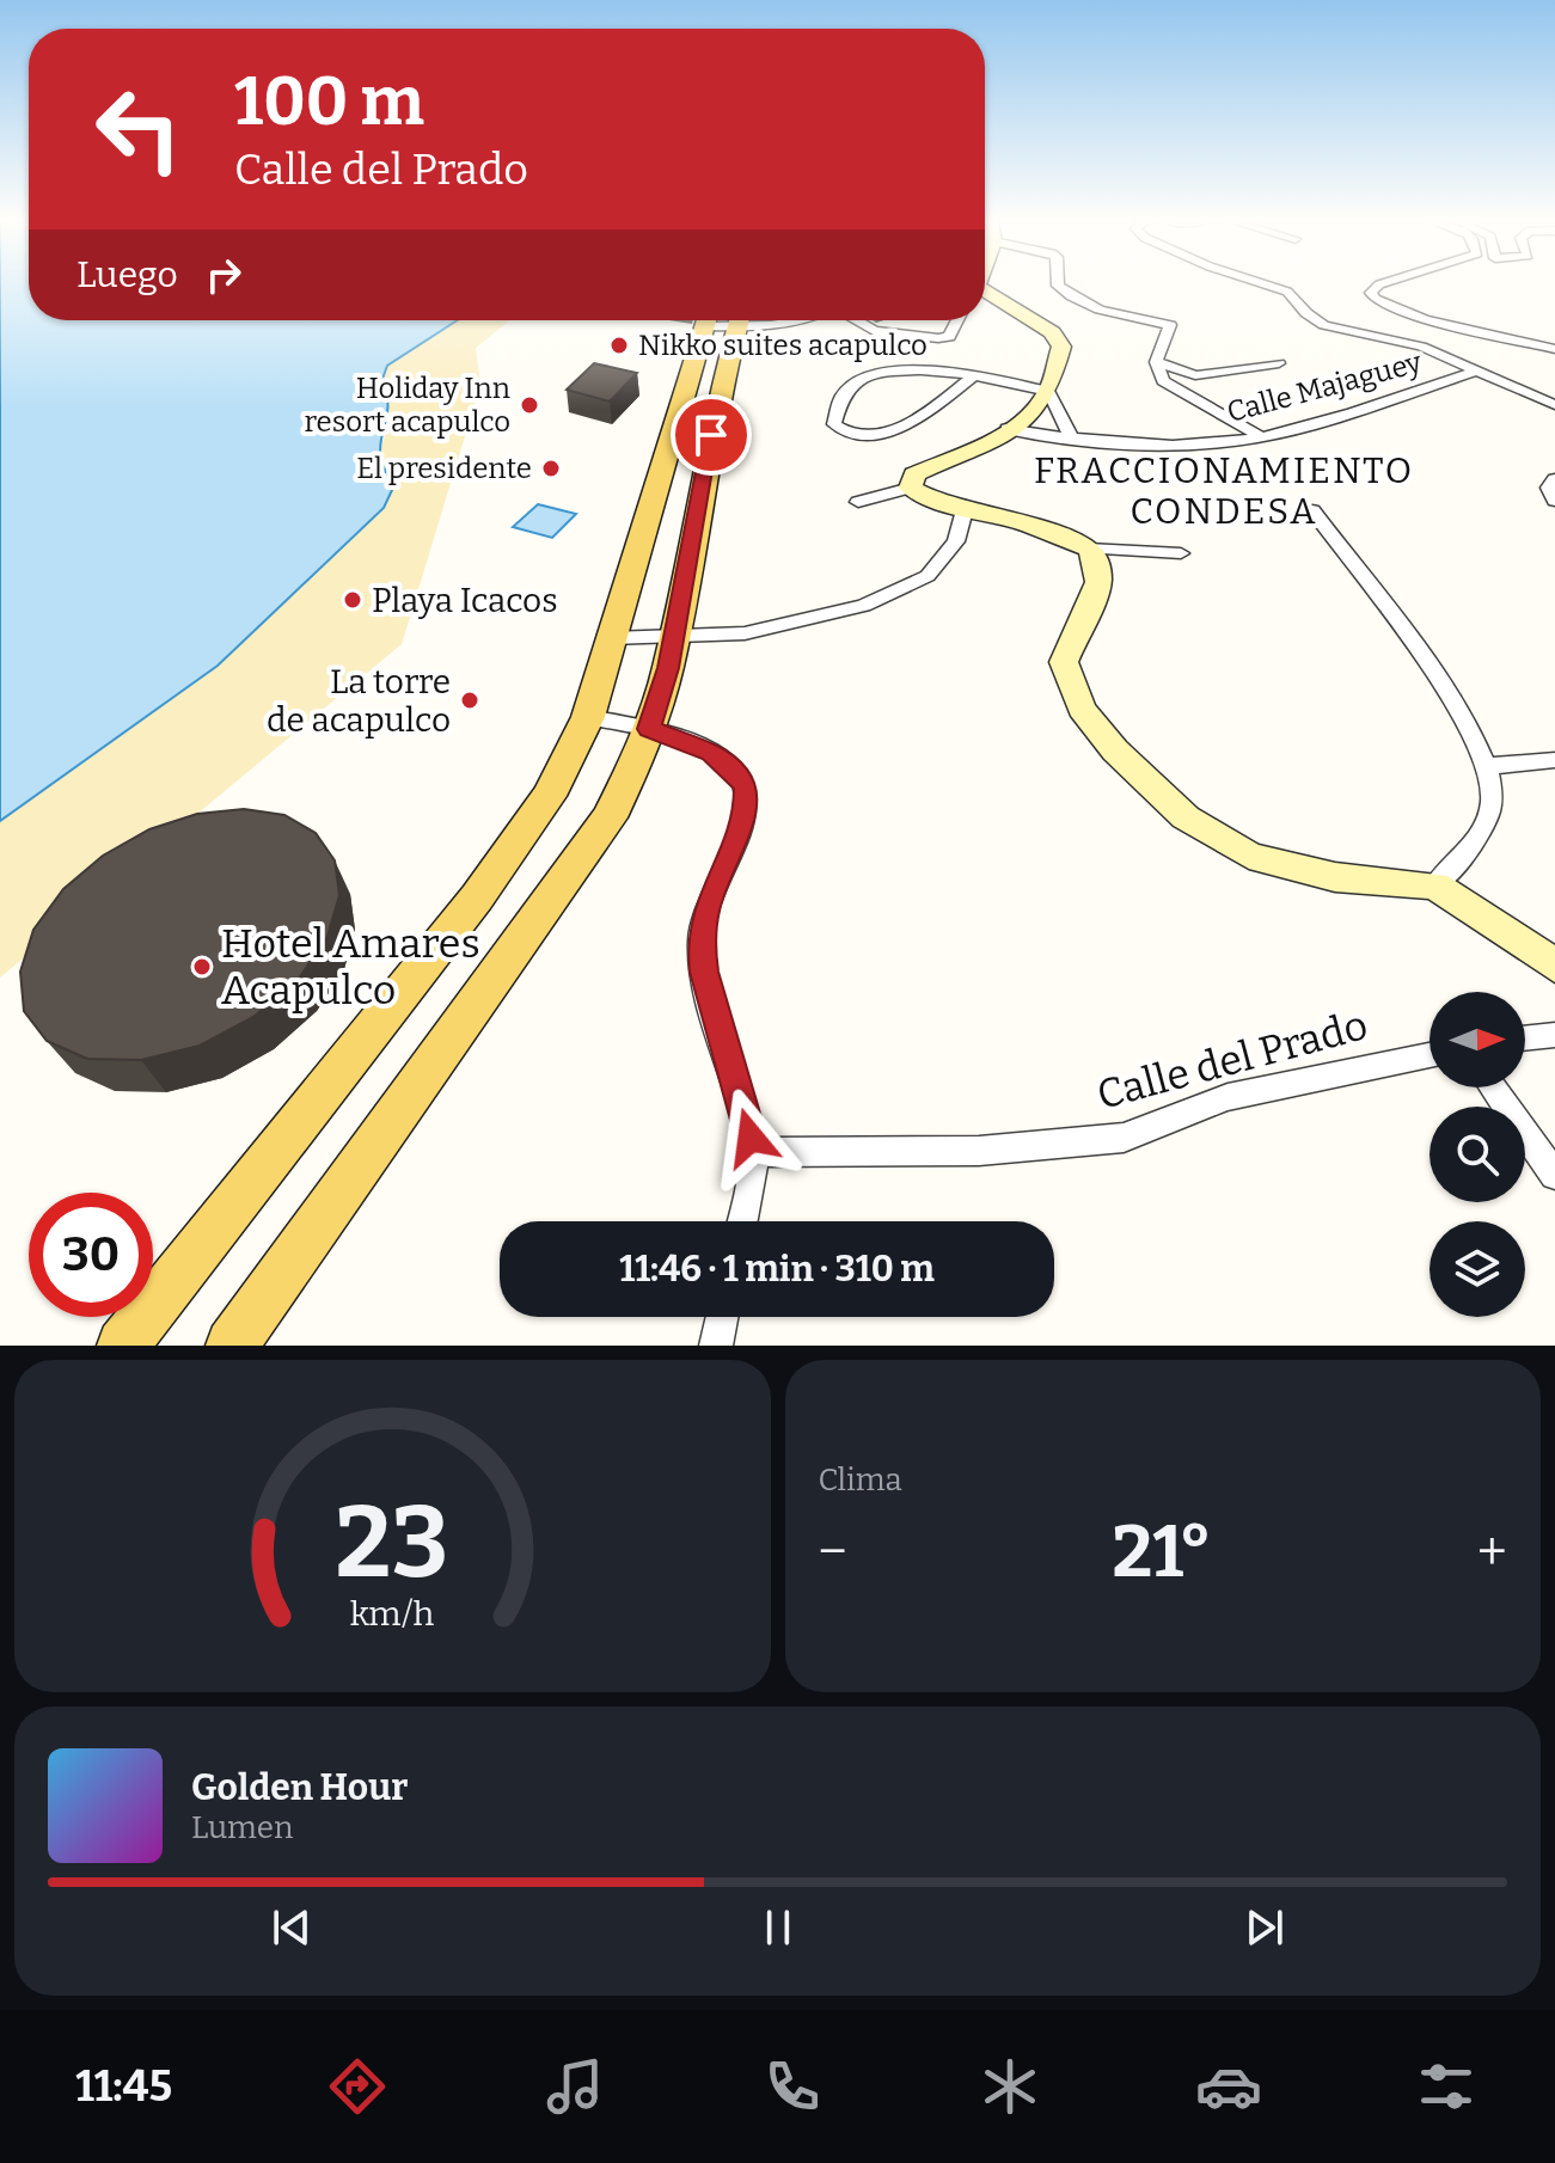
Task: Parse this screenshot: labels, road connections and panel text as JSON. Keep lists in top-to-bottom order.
{
  "streets": {
    "street": ["Calle Majaguey", "Calle del Prado"]
  },
  "districts": ["FRACCIONAMIENTO CONDESA"],
  "places": [
    "Nikko suites acapulco",
    "Holiday Inn resort acapulco",
    "El presidente",
    "Playa Icacos",
    "La torre de acapulco",
    "Hotel Amares Acapulco"
  ],
  "north": "right",
  "page": {
    "turn": ["100 m", "Calle del Prado"],
    "then": "Luego",
    "limit": "30",
    "trip": "11:46 · 1 min · 310 m",
    "tile": "Clima",
    "heat": ["−", "21°", "+"],
    "song": ["Golden Hour", "Lumen"],
    "tabs": "11:45",
    "gauge": ["23", "km/h"]
  }
}
